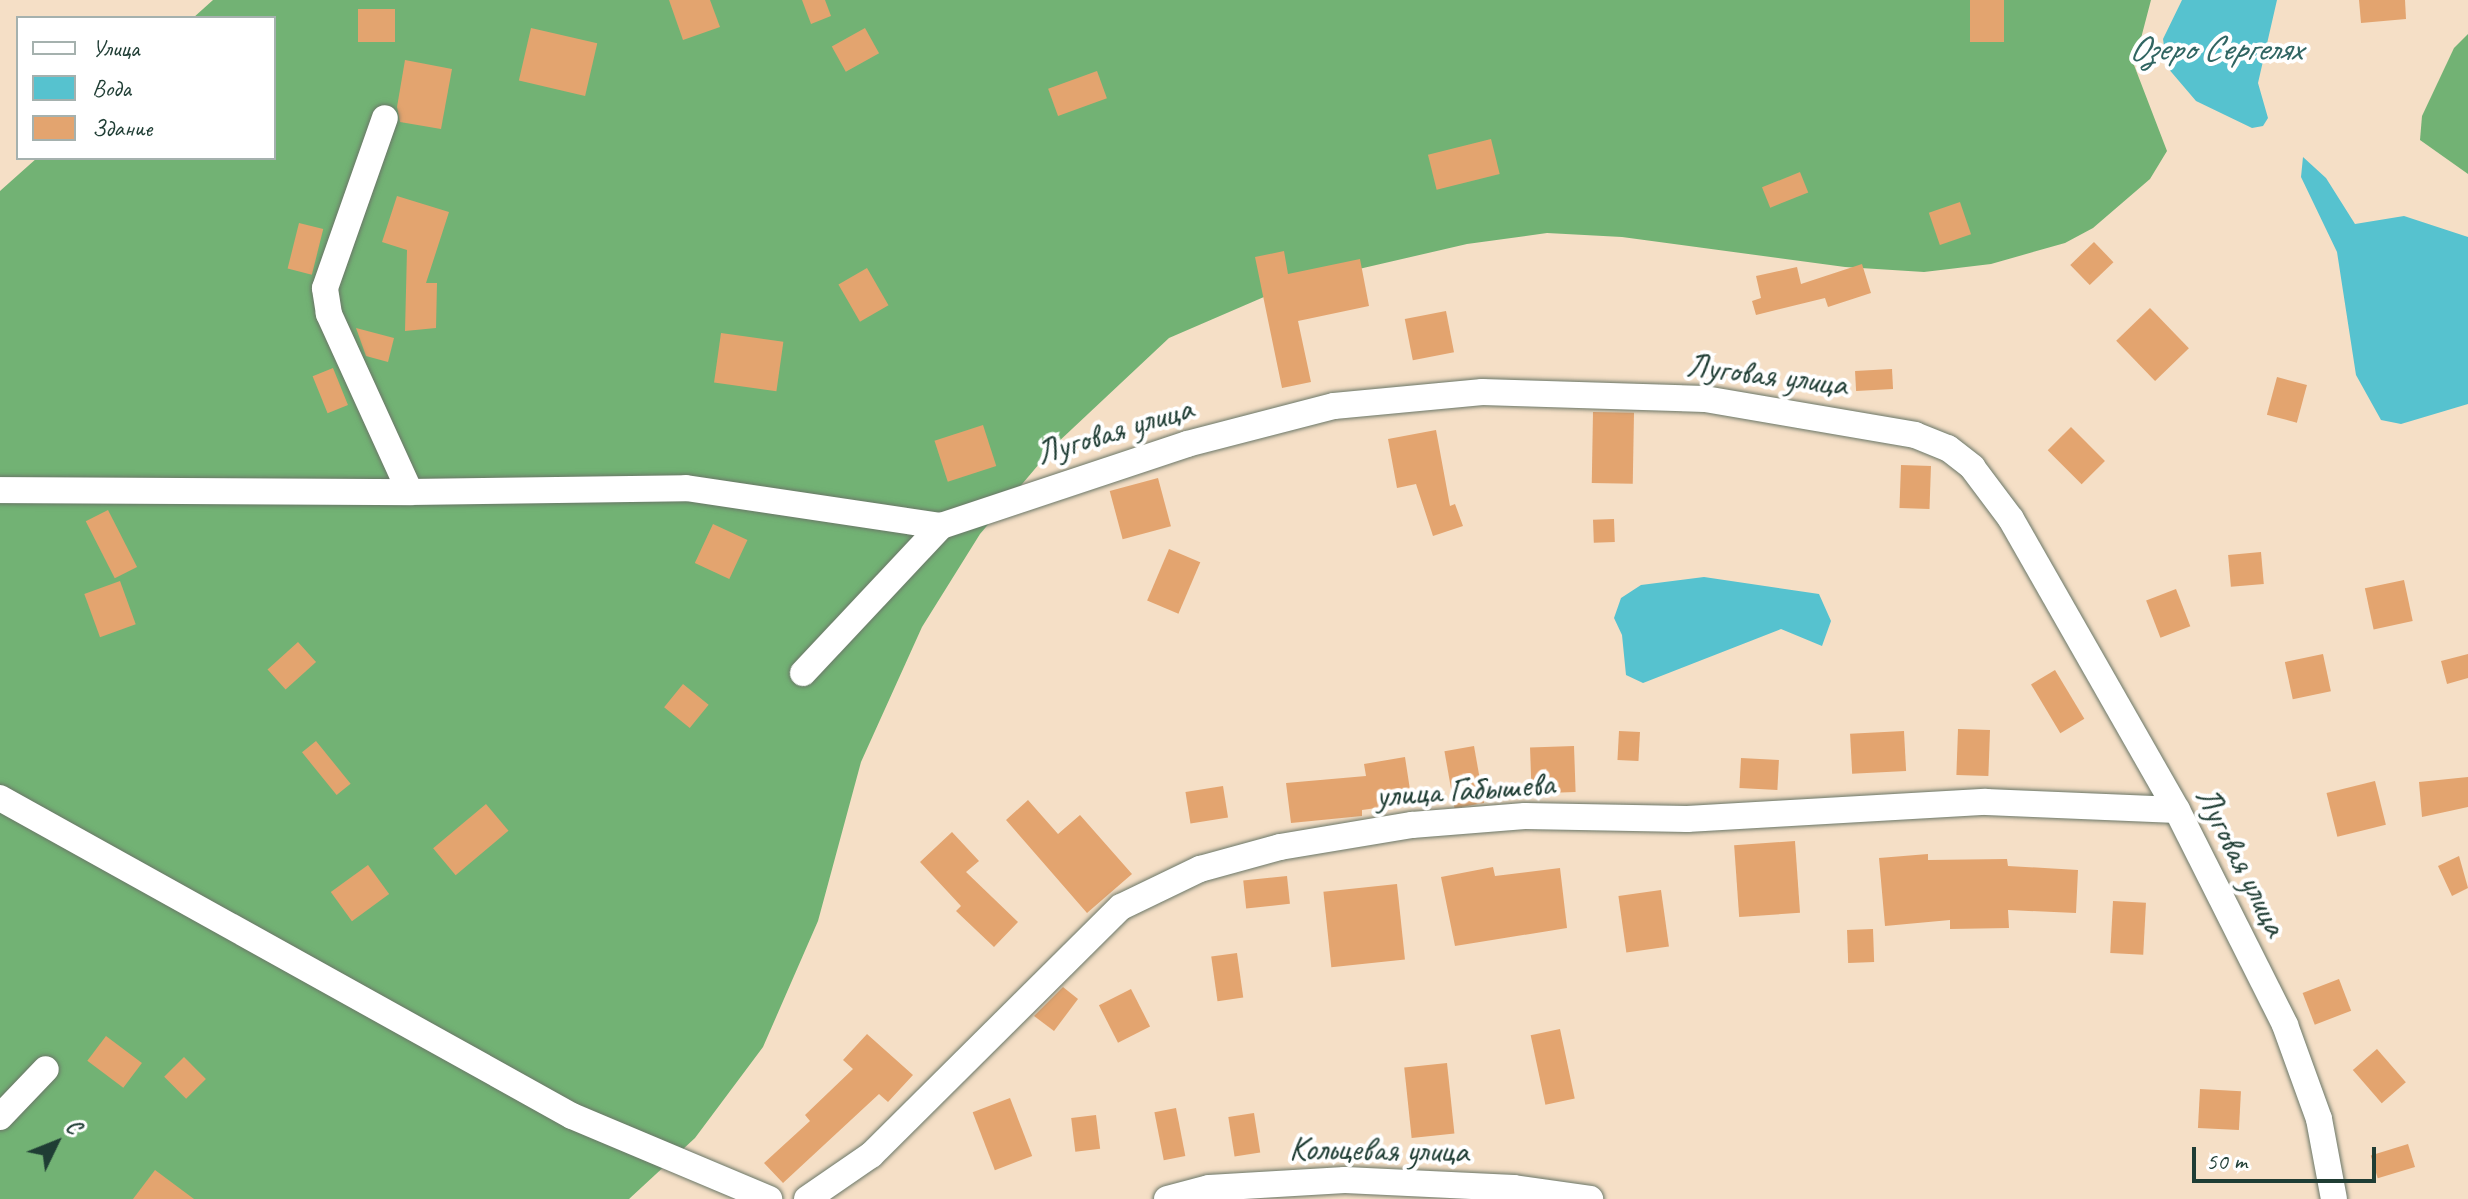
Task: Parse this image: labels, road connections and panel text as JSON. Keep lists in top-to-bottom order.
{
  "streets": {
    "street": ["Луговая улица", "улица Габышева", "Кольцевая улица"]
  },
  "crossings": [
    ["Луговая улица", "улица Габышева"]
  ],
  "water": ["Озеро Сергелях"],
  "legend": ["Улица", "Вода", "Здание"],
  "scale_bar": "50 m",
  "north": "top right"
}
